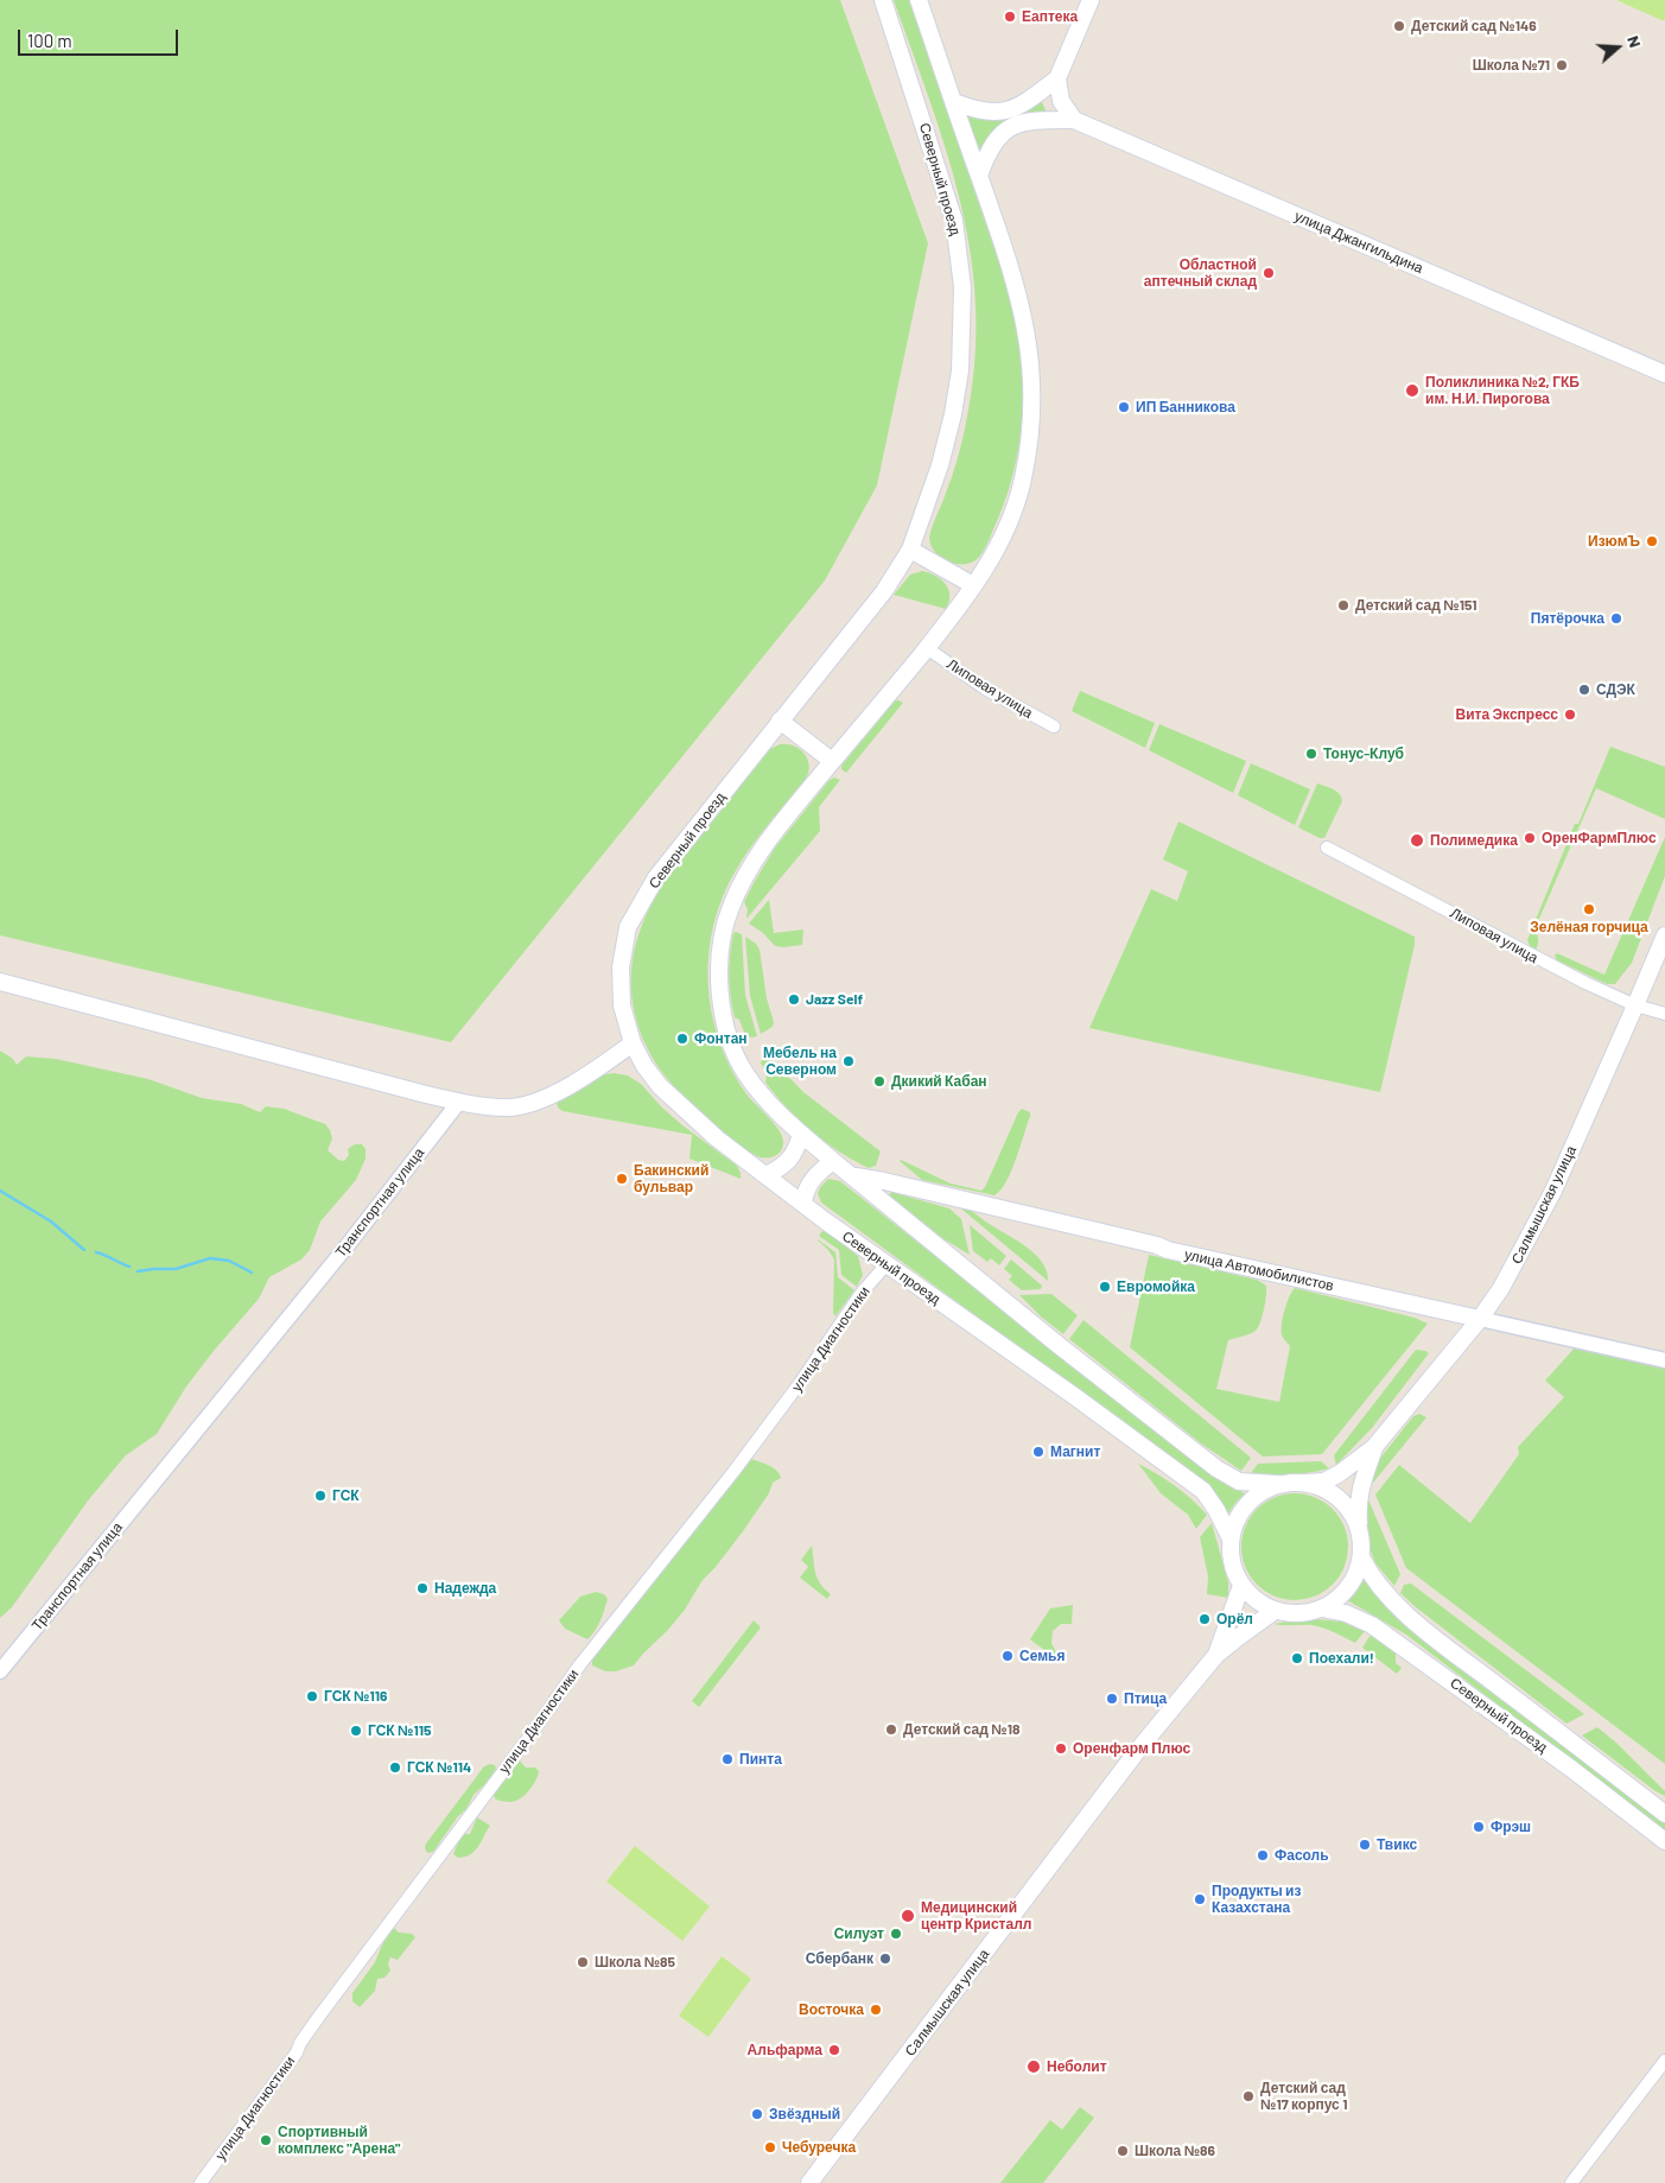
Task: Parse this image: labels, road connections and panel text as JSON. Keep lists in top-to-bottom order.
{
  "streets": {
    "main road": [
      "Северный проезд",
      "улица Джангильдина",
      "Салмышская улица",
      "улица Автомобилистов"
    ],
    "street": ["Липовая улица", "Транспортная улица", "улица Диагностики"]
  },
  "crossings": [
    ["Северный проезд", "улица Диагностики"],
    ["Липовая улица", "Салмышская улица"],
    ["Салмышская улица", "улица Автомобилистов"]
  ],
  "places": [
    "Еаптека",
    "Детский сад №146",
    "Школа №71",
    "Областной аптечный склад",
    "Поликлиника №2, ГКБ им. Н.И. Пирогова",
    "ИП Банникова",
    "ИзюмЪ",
    "Детский сад №151",
    "Пятёрочка",
    "СДЭК",
    "Вита Экспресс",
    "Тонус-Клуб",
    "ОренФармПлюс",
    "Полимедика",
    "Зелёная горчица",
    "Jazz Self",
    "Фонтан",
    "Мебель на Северном",
    "Дкикий Кабан",
    "Бакинский бульвар",
    "Евромойка",
    "Магнит",
    "ГСК",
    "Надежда",
    "Орёл",
    "Семья",
    "Поехали!",
    "ГСК №116",
    "Птица",
    "Детский сад №18",
    "ГСК №115",
    "Оренфарм Плюс",
    "Пинта",
    "ГСК №114",
    "Фрэш",
    "Твикс",
    "Фасоль",
    "Продукты из Казахстана",
    "Медицинский центр Кристалл",
    "Силуэт",
    "Сбербанк",
    "Школа №85",
    "Восточка",
    "Альфарма",
    "Неболит",
    "Детский сад №17 корпус 1",
    "Звёздный",
    "Спортивный комплекс \"Арена\"",
    "Чебуречка",
    "Школа №86"
  ],
  "scale_bar": "100 m",
  "north": "right"
}
